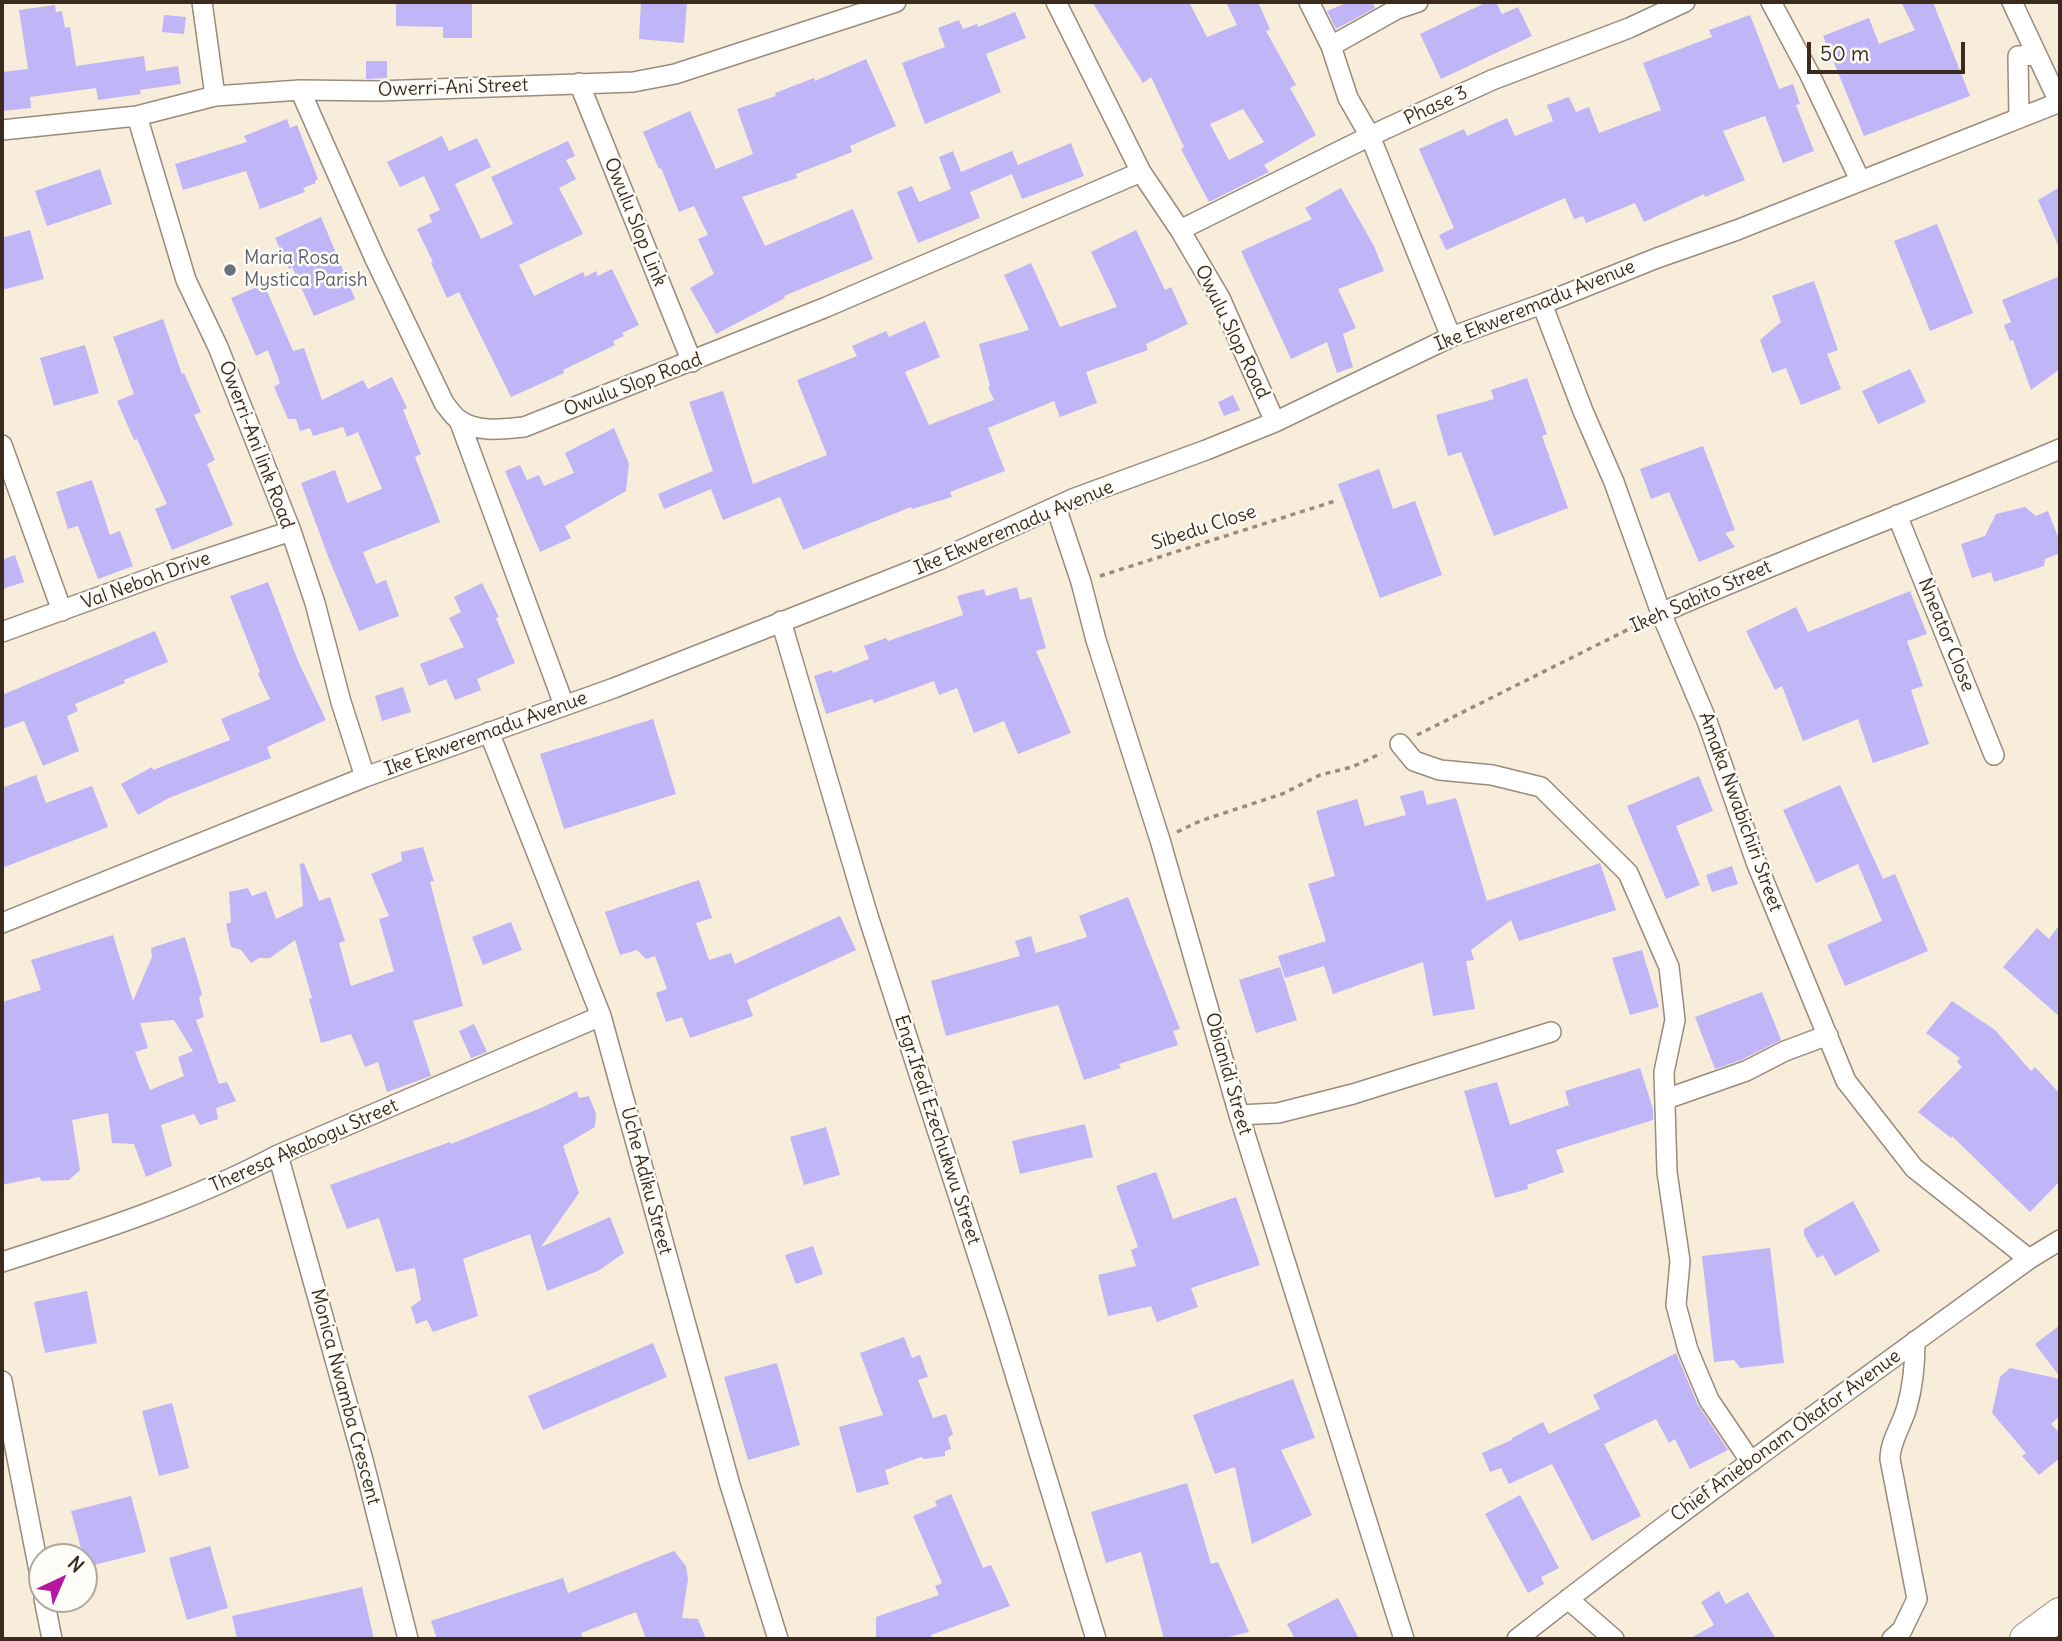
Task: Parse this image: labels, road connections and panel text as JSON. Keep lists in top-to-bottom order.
{
  "streets": {
    "street": [
      "Owerri-Ani Street",
      "Phase 3",
      "Owulu Slop Link",
      "Ike Ekweremadu Avenue",
      "Owulu Slop Road",
      "Owerri-Ani link Road",
      "Val Neboh Drive",
      "Ikeh Sabito Street",
      "Nneator Close",
      "Amaka Nwabichiri Street",
      "Obianidi Street",
      "Engr.Ifedi Ezechukwu Street",
      "Theresa Akabogu Street",
      "Uche Adiku Street",
      "Monica Nwamba Crescent",
      "Chief Aniebonam Okafor Avenue"
    ],
    "path": ["Sibedu Close"]
  },
  "crossings": [
    ["Owerri-Ani Street", "Owulu Slop Link"],
    ["Owerri-Ani Street", "Owerri-Ani link Road"],
    ["Phase 3", "Owulu Slop Road"],
    ["Owulu Slop Link", "Owulu Slop Road"],
    ["Ike Ekweremadu Avenue", "Owulu Slop Road"],
    ["Ike Ekweremadu Avenue", "Owerri-Ani link Road"],
    ["Ike Ekweremadu Avenue", "Amaka Nwabichiri Street"],
    ["Ike Ekweremadu Avenue", "Obianidi Street"],
    ["Ike Ekweremadu Avenue", "Engr.Ifedi Ezechukwu Street"],
    ["Ike Ekweremadu Avenue", "Uche Adiku Street"],
    ["Owerri-Ani link Road", "Val Neboh Drive"],
    ["Sibedu Close", "Obianidi Street"],
    ["Ikeh Sabito Street", "Nneator Close"],
    ["Ikeh Sabito Street", "Amaka Nwabichiri Street"],
    ["Ikeh Sabito Street", "Obianidi Street"],
    ["Amaka Nwabichiri Street", "Chief Aniebonam Okafor Avenue"],
    ["Theresa Akabogu Street", "Uche Adiku Street"],
    ["Theresa Akabogu Street", "Monica Nwamba Crescent"]
  ],
  "places": ["Maria Rosa Mystica Parish"],
  "scale_bar": "50 m",
  "north": "top right"
}
